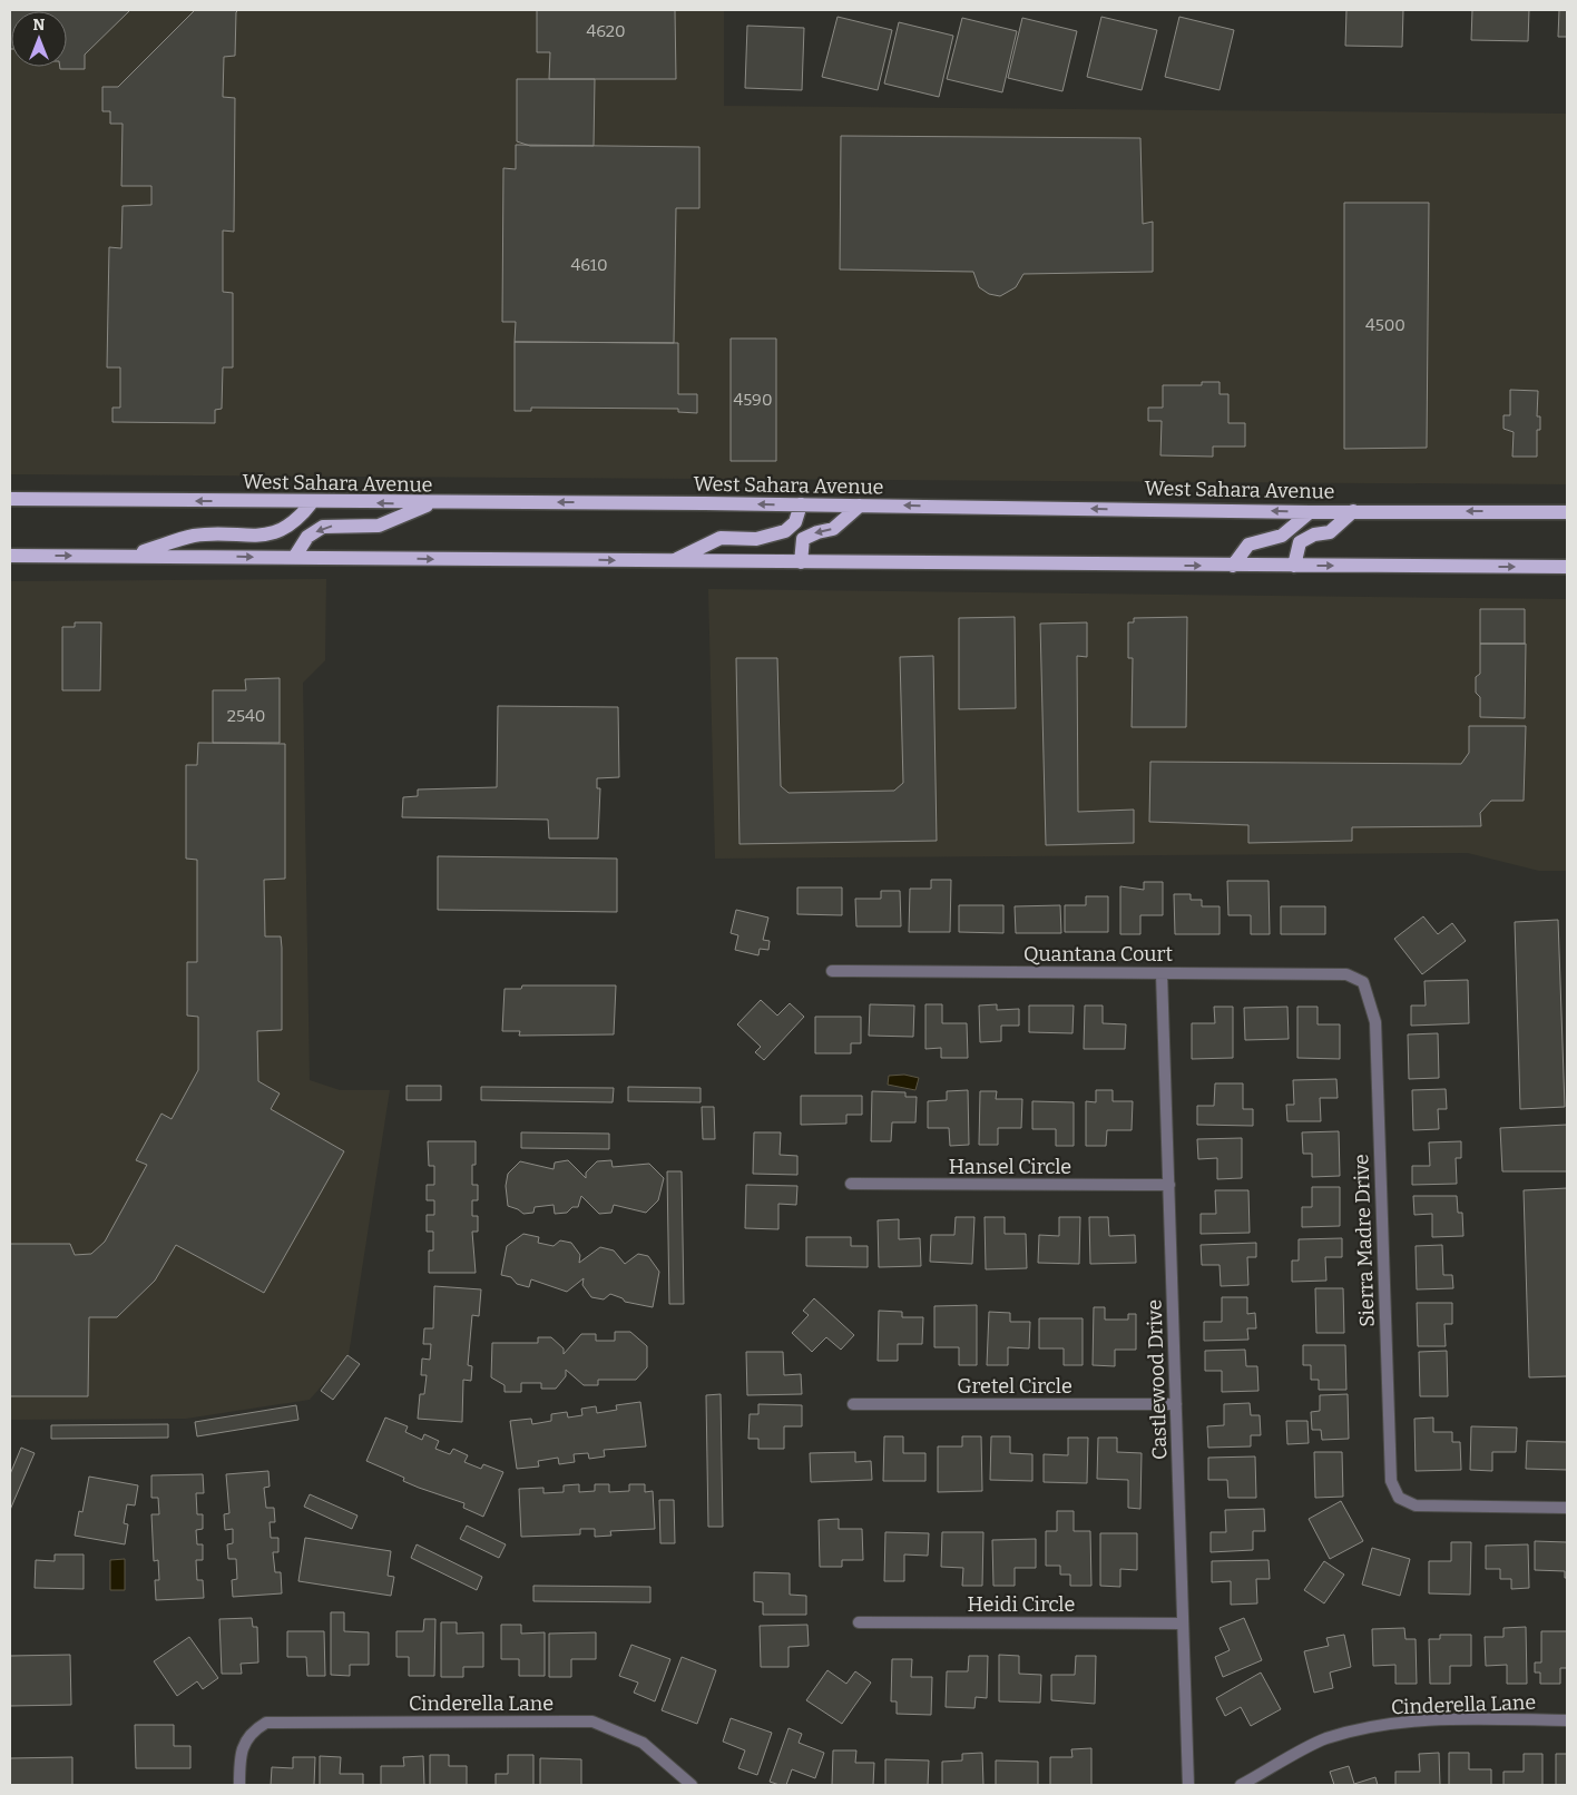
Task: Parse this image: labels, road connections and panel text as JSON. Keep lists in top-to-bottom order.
{
  "streets": {
    "main road": ["West Sahara Avenue"],
    "street": [
      "Quantana Court",
      "Hansel Circle",
      "Sierra Madre Drive",
      "Castlewood Drive",
      "Gretel Circle",
      "Heidi Circle",
      "Cinderella Lane"
    ]
  },
  "crossings": [
    ["Quantana Court", "Sierra Madre Drive"],
    ["Quantana Court", "Castlewood Drive"],
    ["Hansel Circle", "Castlewood Drive"],
    ["Castlewood Drive", "Gretel Circle"],
    ["Castlewood Drive", "Heidi Circle"]
  ],
  "house_numbers": [
    "4620",
    "4610",
    "4500",
    "4590",
    "2540"
  ],
  "north": "top"
}
